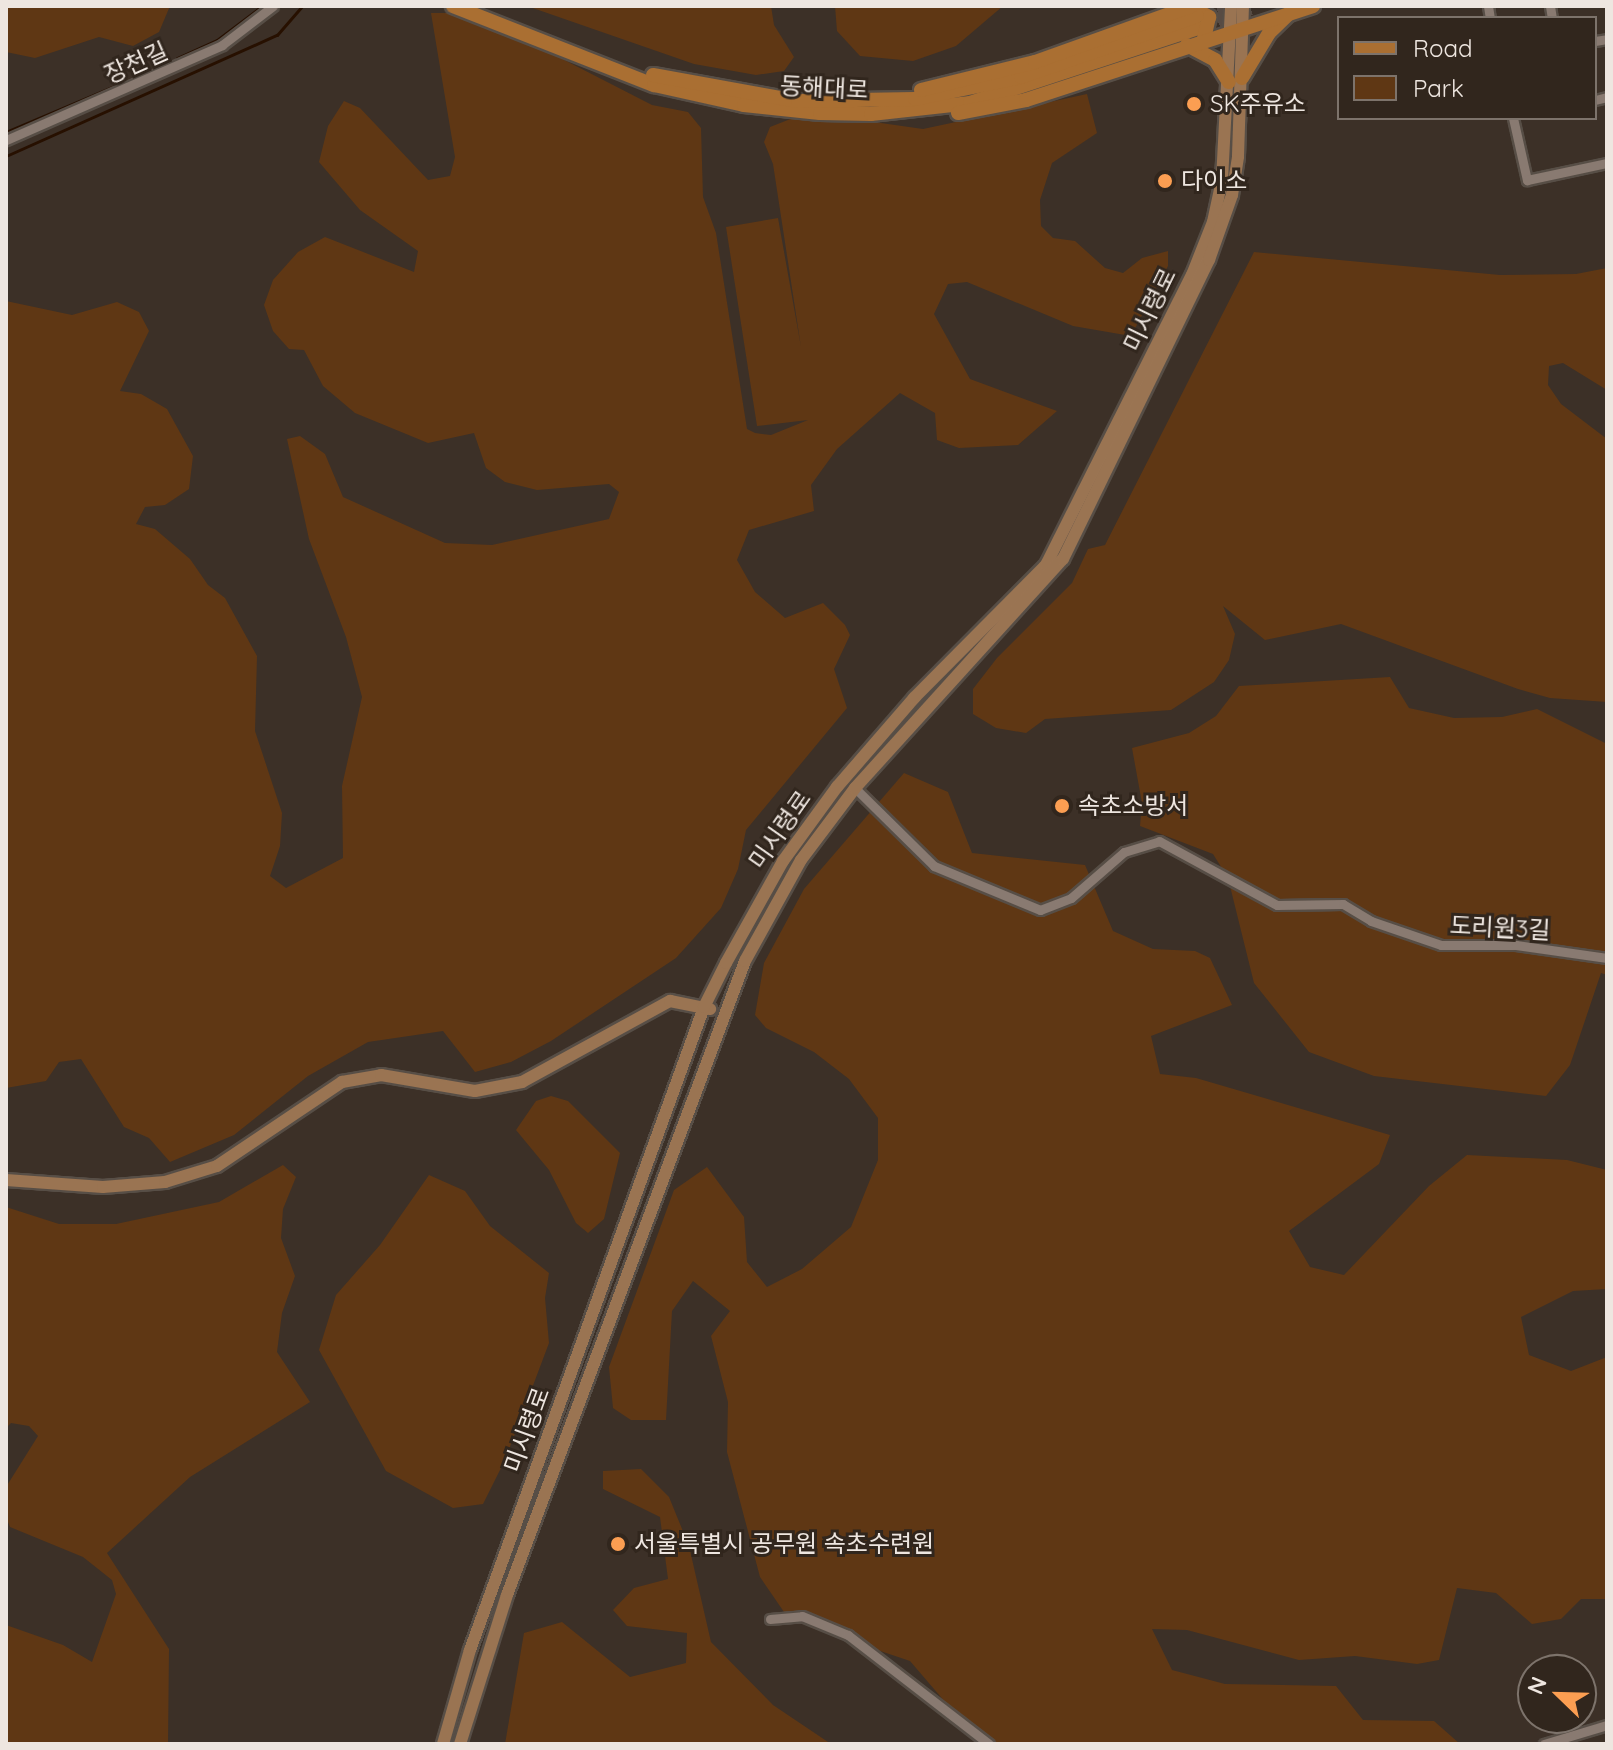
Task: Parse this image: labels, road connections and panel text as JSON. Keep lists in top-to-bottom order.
{
  "streets": {
    "main road": ["동해대로", "미시령로"],
    "street": ["장천길", "도리원3길"]
  },
  "crossings": [
    ["미시령로", "도리원3길"]
  ],
  "places": [
    "SK주유소",
    "다이소",
    "속초소방서",
    "서울특별시 공무원 속초수련원"
  ],
  "legend": ["Road", "Park"],
  "north": "top left"
}
